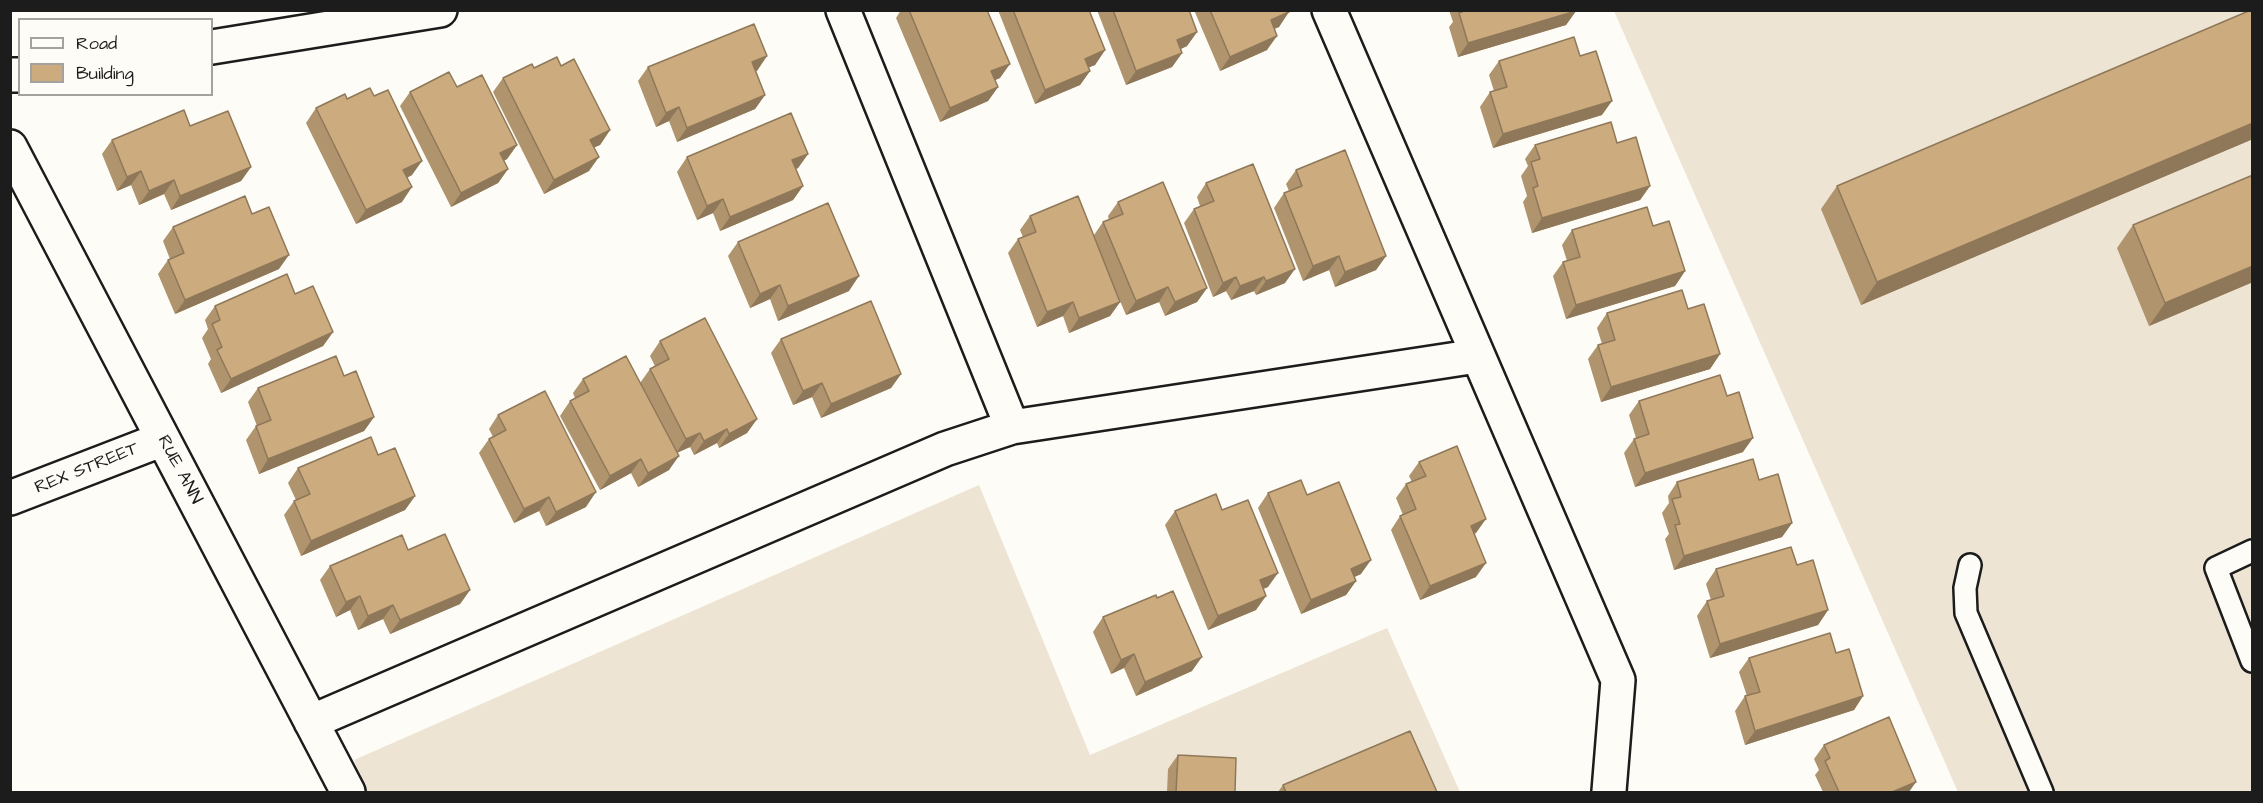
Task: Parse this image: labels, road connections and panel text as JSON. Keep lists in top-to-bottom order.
{
  "streets": {
    "street": ["REX STREET", "RUE ANN"]
  },
  "crossings": [
    ["REX STREET", "RUE ANN"]
  ],
  "legend": ["Road", "Building"]
}
